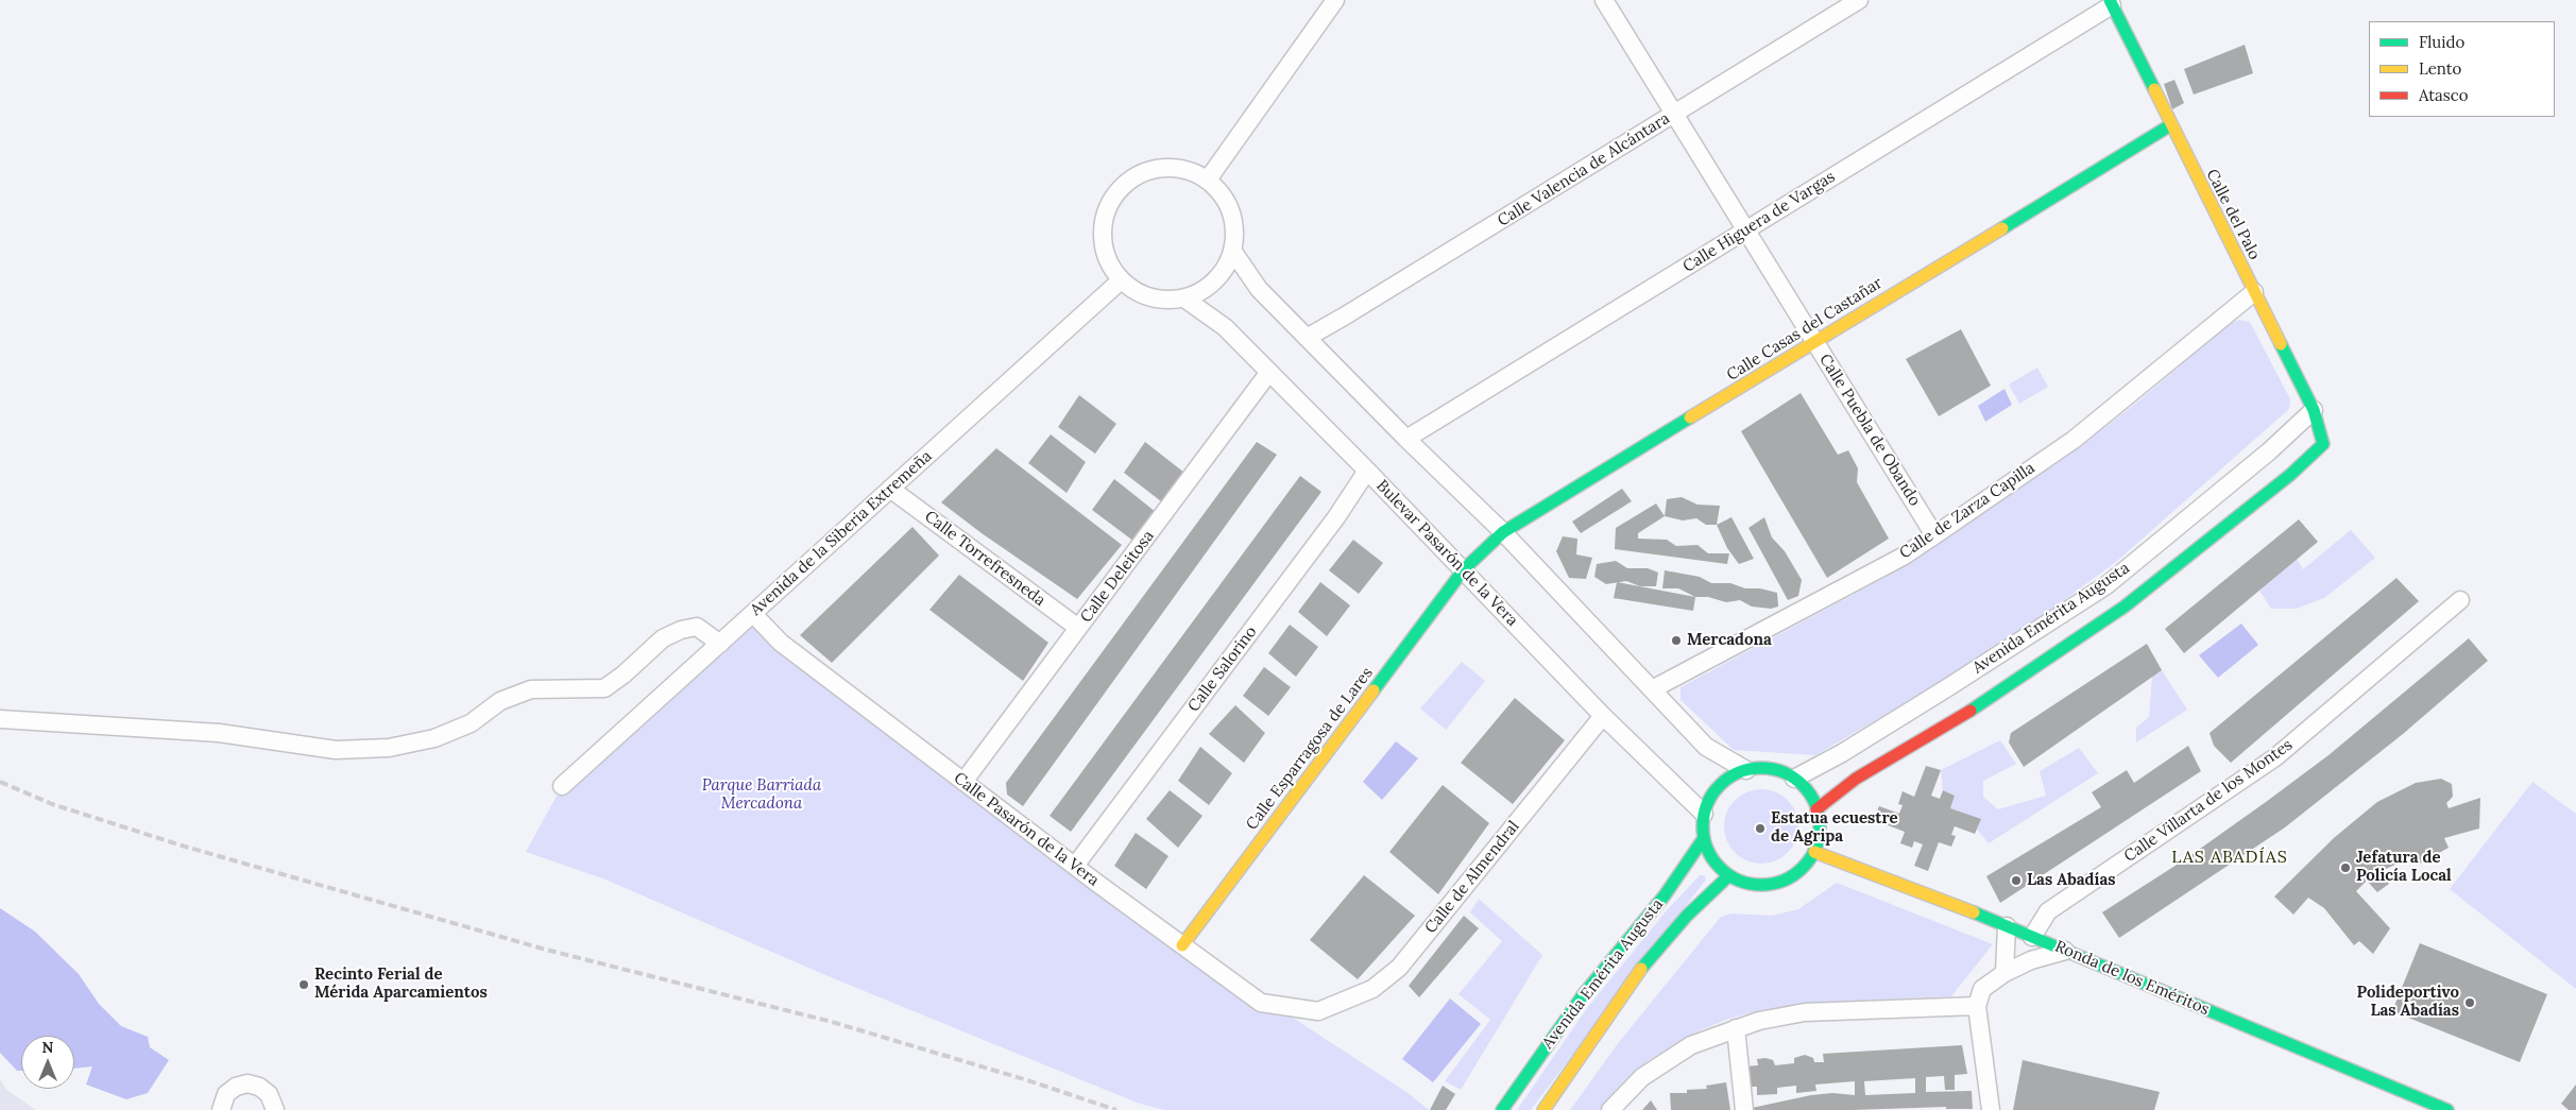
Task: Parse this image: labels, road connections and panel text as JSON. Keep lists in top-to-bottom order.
{
  "streets": {
    "street": [
      "Calle Valencia de Alcántara",
      "Calle del Palo",
      "Calle Higuera de Vargas",
      "Calle Casas del Castañar",
      "Calle Puebla de Obando",
      "Calle de Zarza Capilla",
      "Avenida de la Siberia Extremeña",
      "Bulevar Pasarón de la Vera",
      "Calle Torrefresneda",
      "Calle Deleitosa",
      "Avenida Emérita Augusta",
      "Calle Salorino",
      "Calle Esparragosa de Lares",
      "Calle Villarta de los Montes",
      "Calle Pasarón de la Vera",
      "Calle de Almendral",
      "Ronda de los Eméritos"
    ]
  },
  "crossings": [
    ["Calle Valencia de Alcántara", "Calle Puebla de Obando"],
    ["Calle del Palo", "Calle Higuera de Vargas"],
    ["Calle del Palo", "Calle Casas del Castañar"],
    ["Calle del Palo", "Calle de Zarza Capilla"],
    ["Calle del Palo", "Avenida Emérita Augusta"],
    ["Calle Higuera de Vargas", "Calle Puebla de Obando"],
    ["Calle Casas del Castañar", "Calle Puebla de Obando"],
    ["Calle Casas del Castañar", "Bulevar Pasarón de la Vera"],
    ["Calle Casas del Castañar", "Calle Esparragosa de Lares"],
    ["Calle Puebla de Obando", "Calle de Zarza Capilla"],
    ["Avenida de la Siberia Extremeña", "Bulevar Pasarón de la Vera"],
    ["Avenida de la Siberia Extremeña", "Calle Torrefresneda"],
    ["Avenida de la Siberia Extremeña", "Calle Pasarón de la Vera"],
    ["Bulevar Pasarón de la Vera", "Calle Deleitosa"],
    ["Bulevar Pasarón de la Vera", "Avenida Emérita Augusta"],
    ["Bulevar Pasarón de la Vera", "Calle Salorino"],
    ["Bulevar Pasarón de la Vera", "Calle Esparragosa de Lares"],
    ["Bulevar Pasarón de la Vera", "Calle de Almendral"],
    ["Bulevar Pasarón de la Vera", "Ronda de los Eméritos"],
    ["Calle Torrefresneda", "Calle Deleitosa"],
    ["Calle Deleitosa", "Calle Pasarón de la Vera"],
    ["Avenida Emérita Augusta", "Ronda de los Eméritos"],
    ["Calle Salorino", "Calle Pasarón de la Vera"],
    ["Calle Esparragosa de Lares", "Calle Pasarón de la Vera"],
    ["Calle Villarta de los Montes", "Ronda de los Eméritos"],
    ["Calle Pasarón de la Vera", "Calle de Almendral"]
  ],
  "districts": ["LAS ABADÍAS"],
  "parks": ["Parque Barriada Mercadona"],
  "places": [
    "Mercadona",
    "Estatua ecuestre de Agripa",
    "Jefatura de Policía Local",
    "Las Abadías",
    "Recinto Ferial de Mérida Aparcamientos",
    "Polideportivo Las Abadías"
  ],
  "legend": ["Fluido", "Lento", "Atasco"],
  "north": "top"
}
